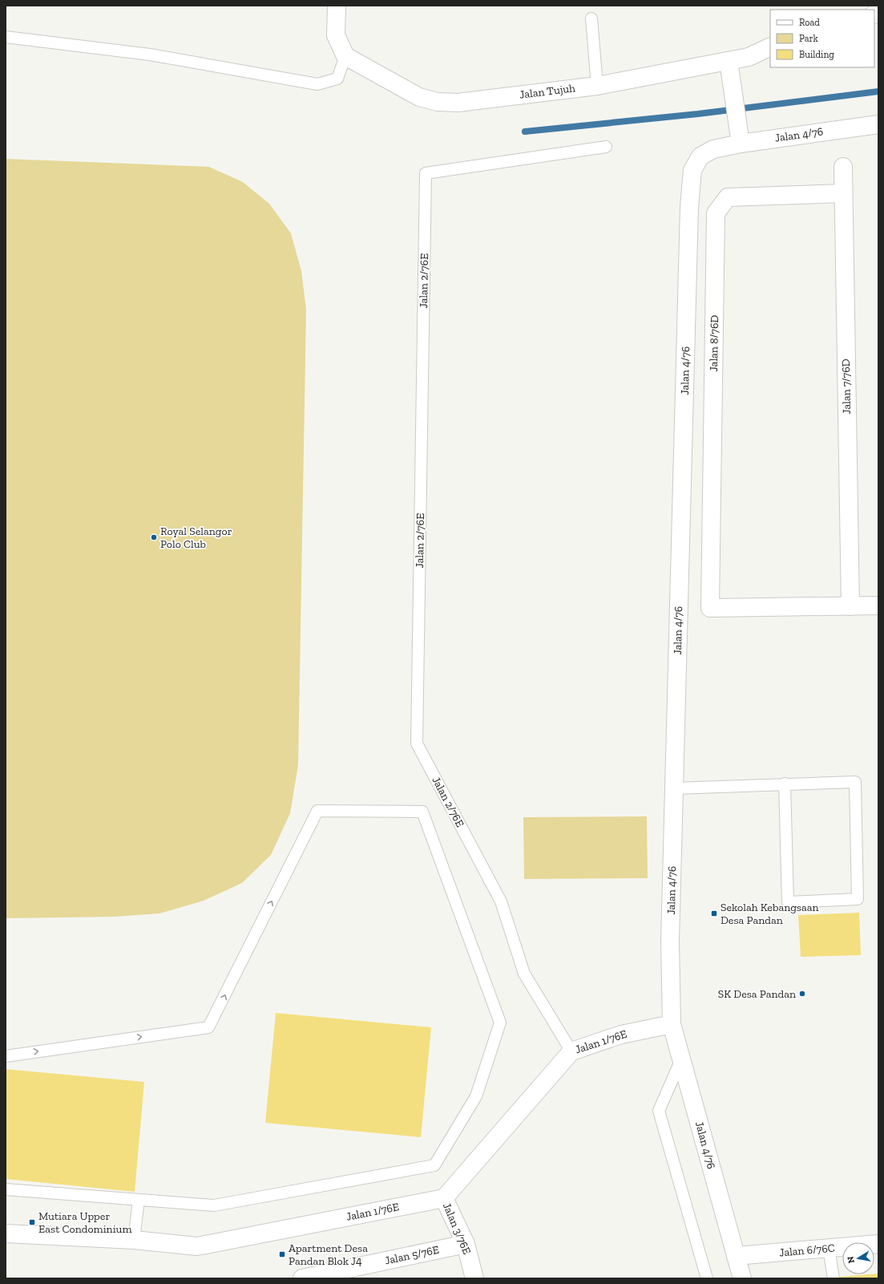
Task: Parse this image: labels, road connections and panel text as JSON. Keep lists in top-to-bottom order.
{
  "streets": {
    "street": [
      "Jalan Tujuh",
      "Jalan 4/76",
      "Jalan 8/76D",
      "Jalan 7/76D",
      "Jalan 1/76E",
      "Jalan 3/76E",
      "Jalan 6/76C",
      "Jalan 5/76E"
    ],
    "lane": ["Jalan 2/76E"]
  },
  "crossings": [
    ["Jalan 4/76", "Jalan 1/76E"],
    ["Jalan 4/76", "Jalan 6/76C"],
    ["Jalan 2/76E", "Jalan 1/76E"],
    ["Jalan 8/76D", "Jalan 7/76D"],
    ["Jalan 1/76E", "Jalan 3/76E"],
    ["Jalan 3/76E", "Jalan 5/76E"]
  ],
  "places": {
    "other": ["Royal Selangor Polo Club", "SK Desa Pandan"],
    "transit": ["Sekolah Kebangsaan Desa Pandan", "Mutiara Upper East Condominium", "Apartment Desa Pandan Blok J4"]
  },
  "legend": ["Road", "Park", "Building"],
  "north": "left"
}
